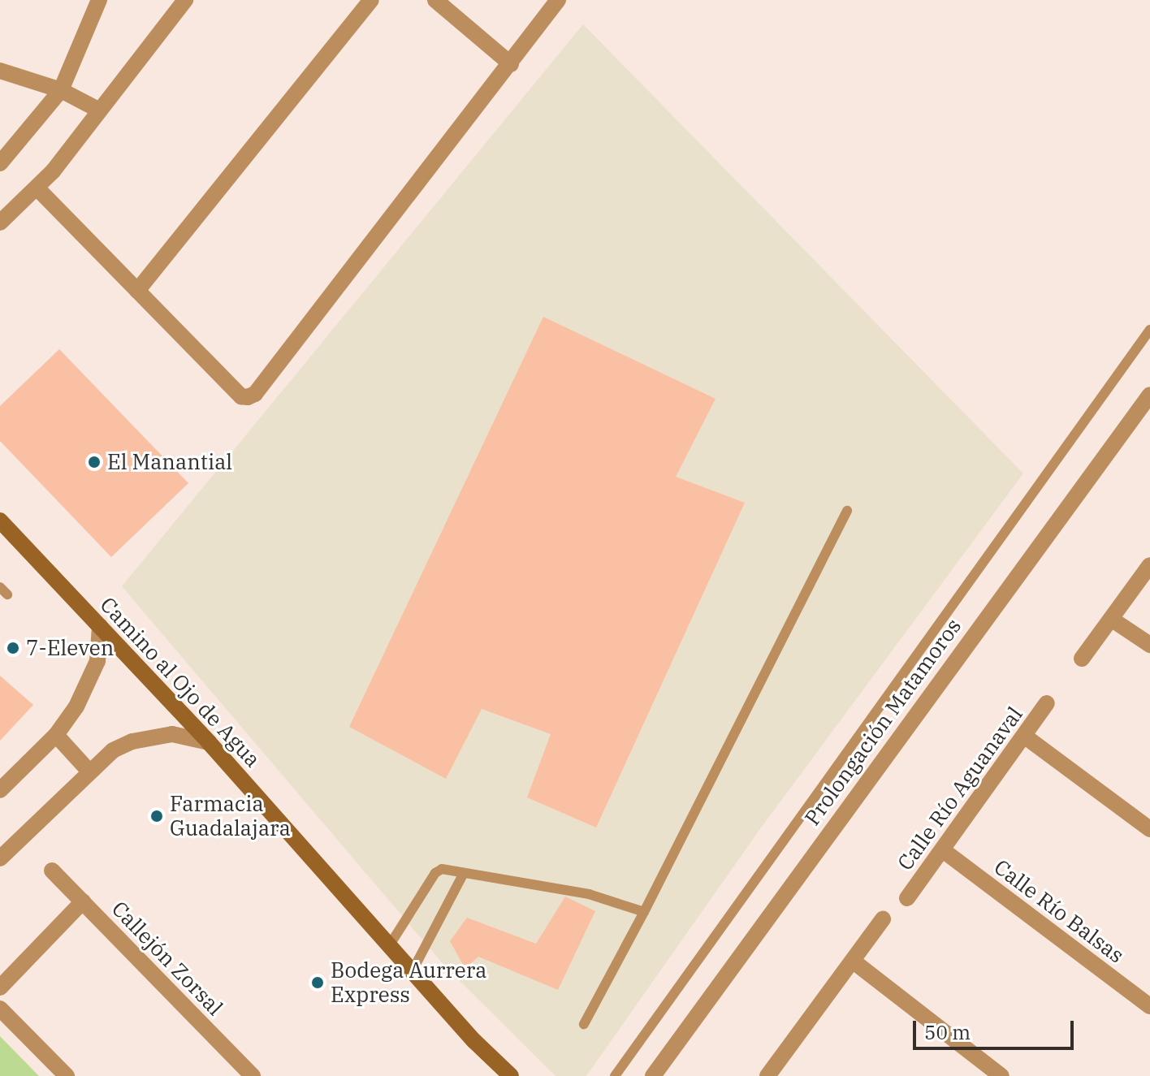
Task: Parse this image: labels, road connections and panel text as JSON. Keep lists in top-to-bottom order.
{
  "streets": {
    "street": [
      "Camino al Ojo de Agua",
      "Prolongación Matamoros",
      "Calle Río Aguanaval",
      "Calle Río Balsas",
      "Callejón Zorsal"
    ]
  },
  "crossings": [
    ["Calle Río Aguanaval", "Calle Río Balsas"]
  ],
  "places": [
    "El Manantial",
    "7-Eleven",
    "Farmacia Guadalajara",
    "Bodega Aurrera Express"
  ],
  "scale_bar": "50 m"
}
